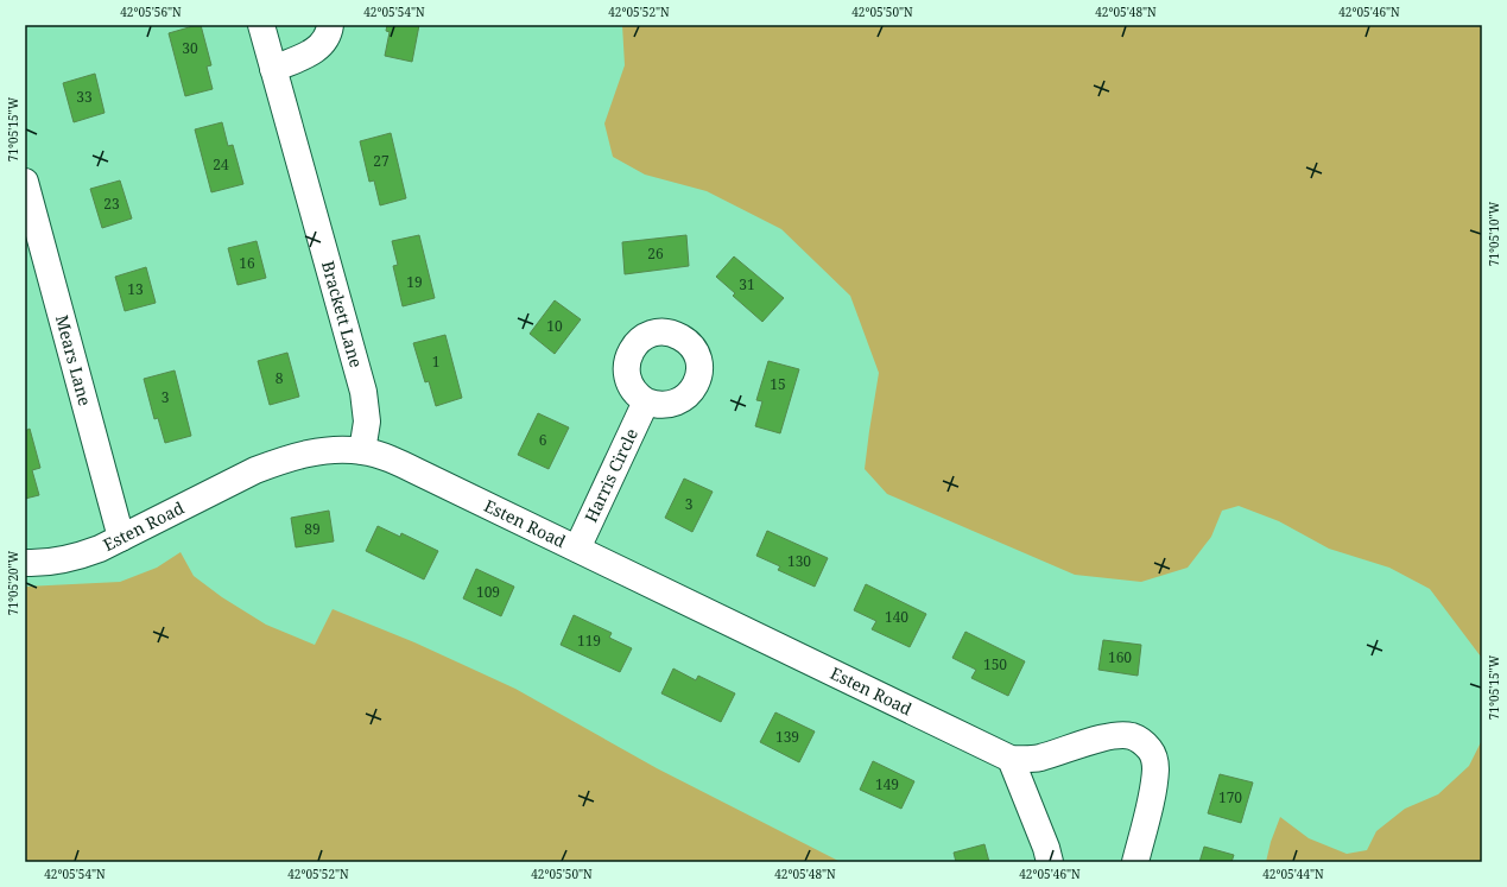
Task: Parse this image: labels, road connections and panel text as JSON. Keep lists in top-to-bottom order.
{
  "streets": {
    "street": [
      "Brackett Lane",
      "Mears Lane",
      "Harris Circle",
      "Esten Road"
    ]
  },
  "crossings": [
    ["Brackett Lane", "Esten Road"],
    ["Mears Lane", "Esten Road"],
    ["Harris Circle", "Esten Road"]
  ],
  "house_numbers": [
    "30",
    "33",
    "27",
    "24",
    "23",
    "26",
    "16",
    "19",
    "31",
    "13",
    "10",
    "1",
    "8",
    "15",
    "3",
    "6",
    "3",
    "89",
    "130",
    "109",
    "140",
    "119",
    "160",
    "150",
    "139",
    "149",
    "170"
  ],
  "coordinates": [
    "42°05'56\"N",
    "42°05'54\"N",
    "42°05'52\"N",
    "42°05'50\"N",
    "42°05'48\"N",
    "42°05'46\"N",
    "71°05'15\"W",
    "71°05'10\"W",
    "71°05'20\"W",
    "42°05'44\"N"
  ]
}
